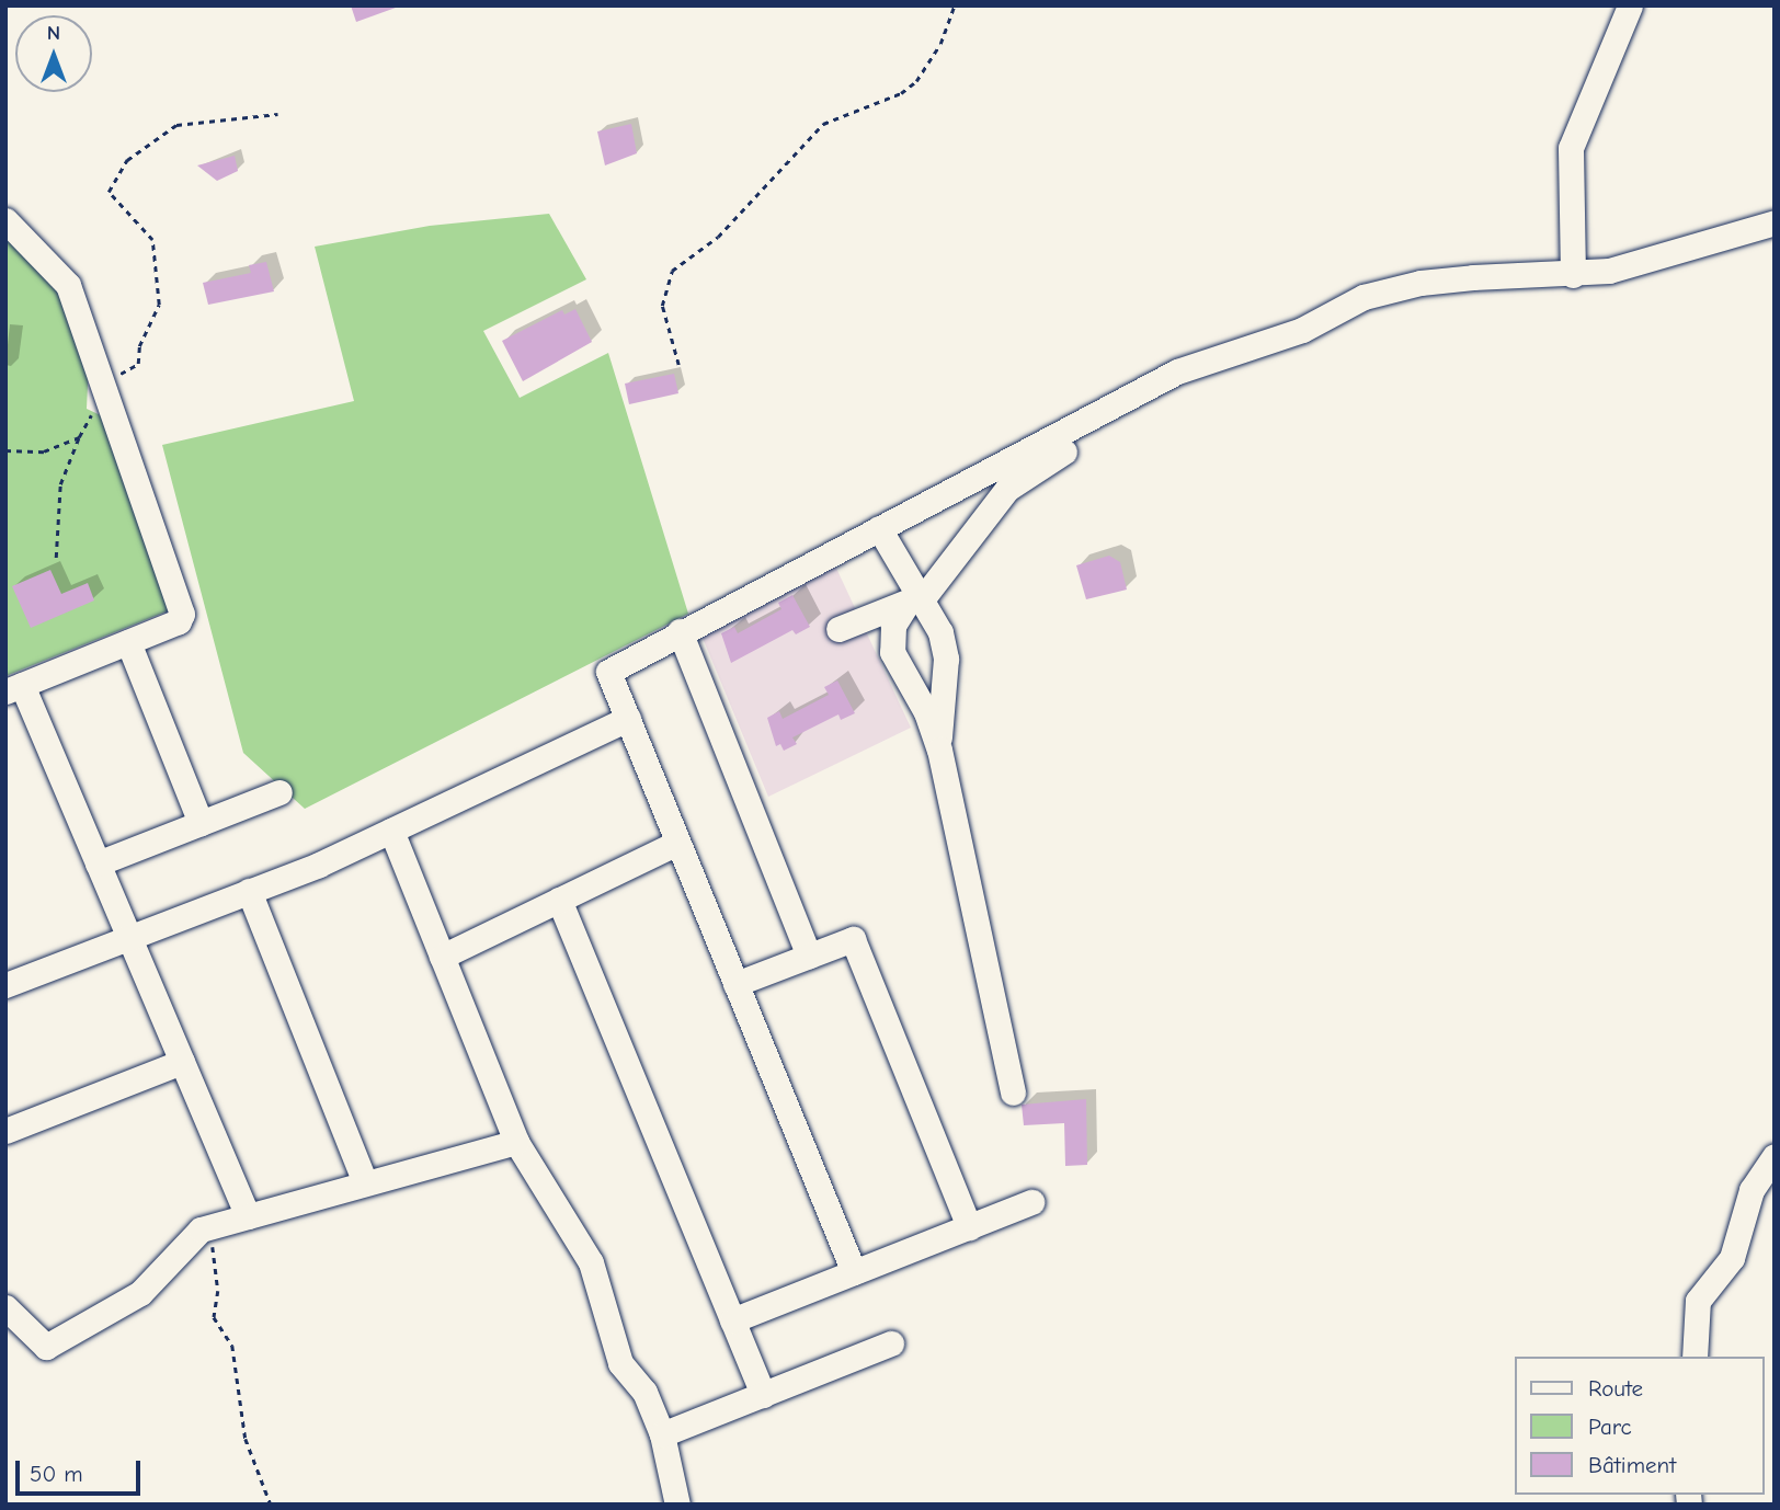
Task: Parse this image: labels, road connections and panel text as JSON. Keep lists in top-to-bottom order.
{
  "legend": ["Route", "Parc", "Bâtiment"],
  "scale_bar": "50 m",
  "north": "top"
}
